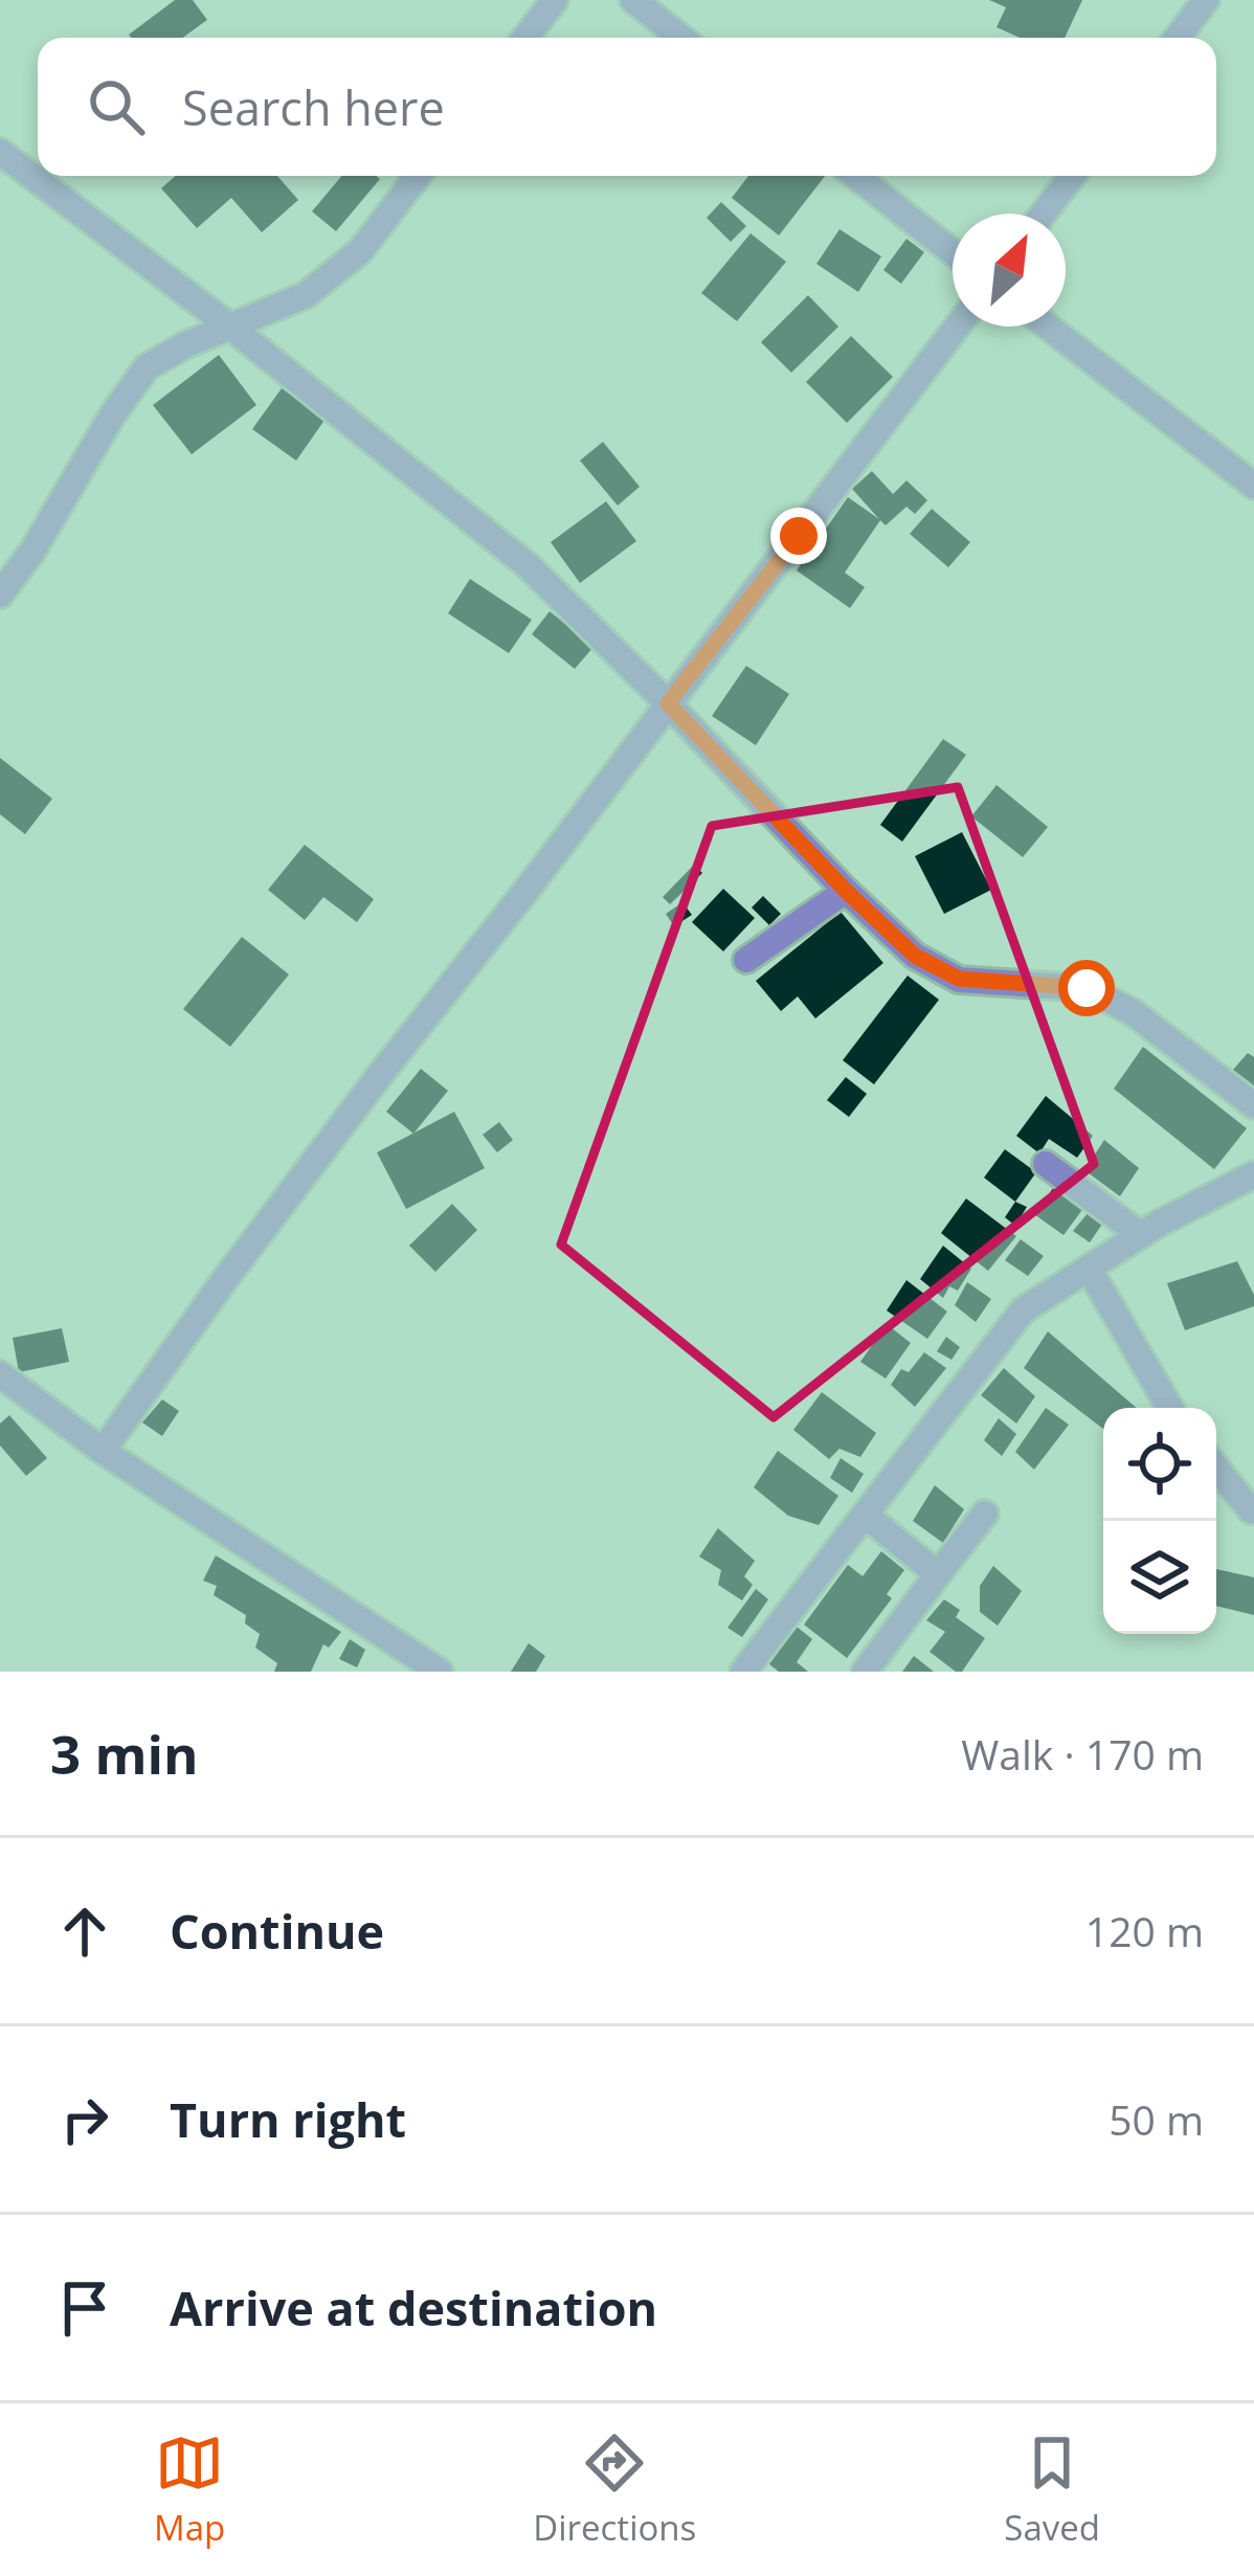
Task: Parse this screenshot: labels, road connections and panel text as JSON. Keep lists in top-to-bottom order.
{
  "north": "top right",
  "page": {
    "search": "Search here",
    "heading": ["3 min", "Walk · 170 m"],
    "list": [
      ["Continue", "120 m"],
      ["Turn right", "50 m"],
      "Arrive at destination"
    ],
    "nav": ["Map", "Directions", "Saved"]
  }
}
